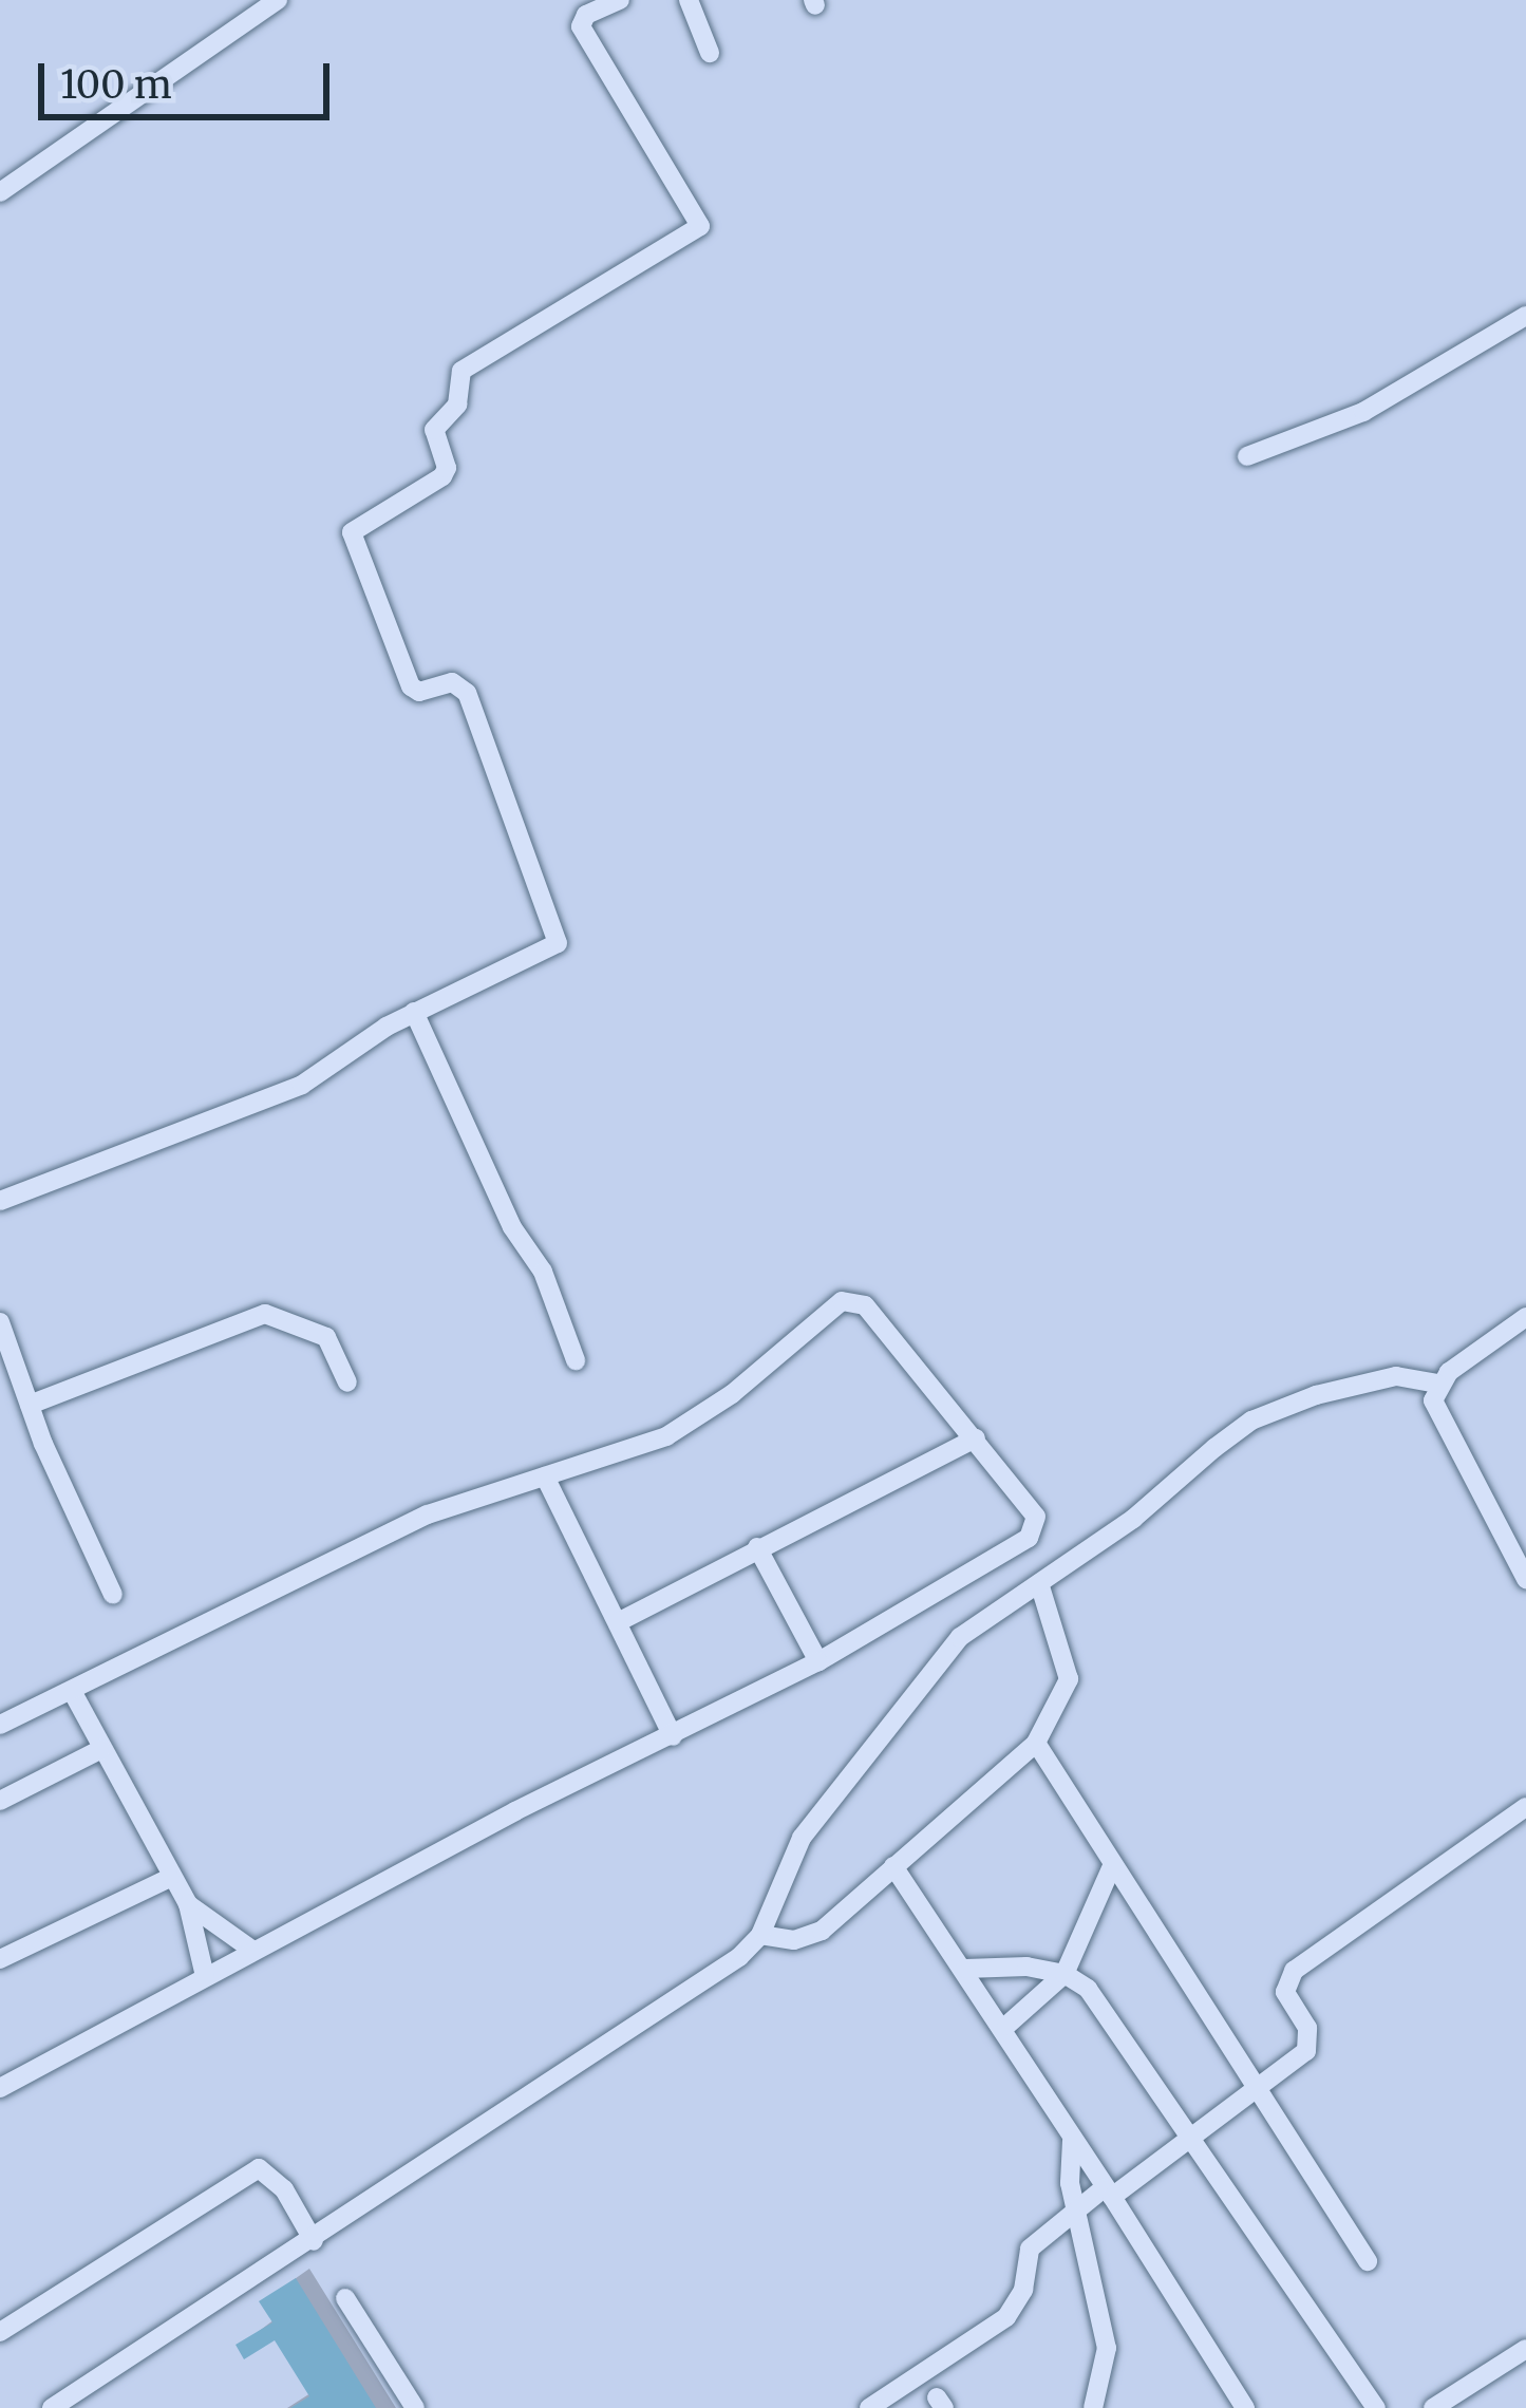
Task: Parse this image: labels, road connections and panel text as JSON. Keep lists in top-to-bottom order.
{
  "scale_bar": "100 m"
}
